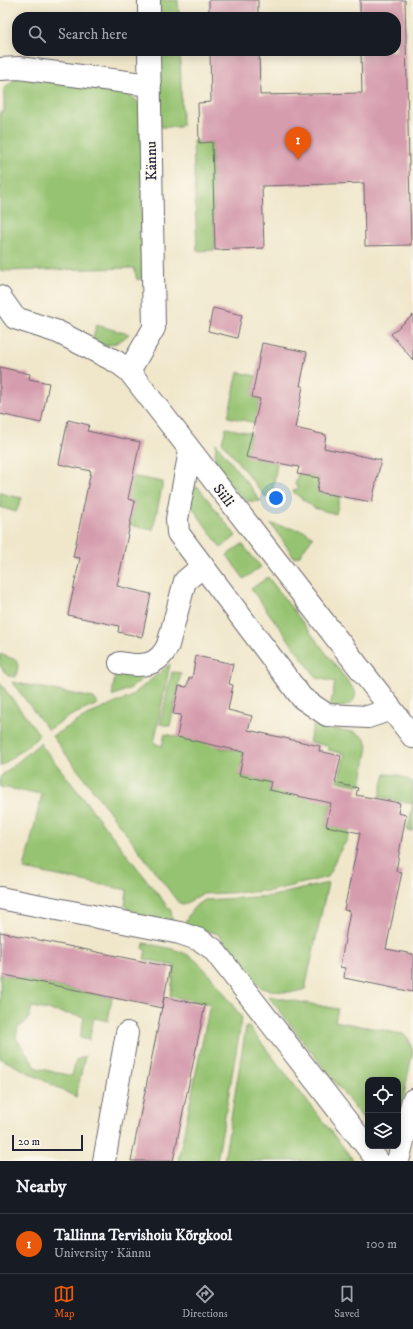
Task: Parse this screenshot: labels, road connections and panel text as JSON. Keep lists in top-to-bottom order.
{
  "streets": {
    "street": ["Kännu", "Siili"]
  },
  "crossings": [
    ["Kännu", "Siili"]
  ],
  "scale_bar": "20 m",
  "page": {
    "search": "Search here",
    "pins": "1",
    "scale": "20 m",
    "heading": "Nearby",
    "list": [
      {
        "mark": "1",
        "name": "Tallinna Tervishoiu Kõrgkool",
        "note": "University · Kännu",
        "value": "100 m"
      }
    ],
    "nav": ["Map", "Directions", "Saved"]
  }
}
